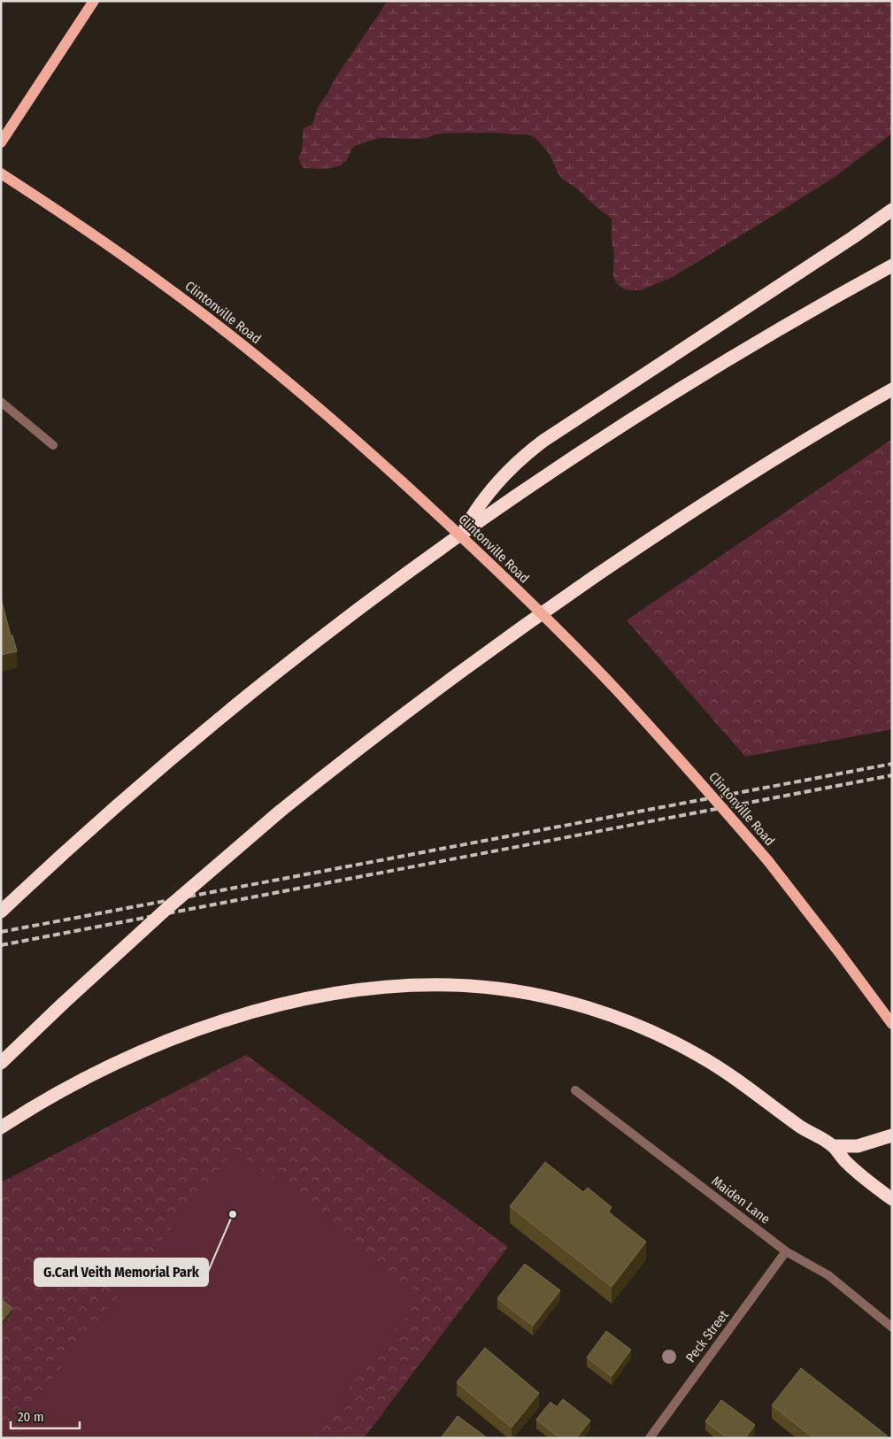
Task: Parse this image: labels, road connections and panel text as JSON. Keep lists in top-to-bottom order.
{
  "streets": {
    "main road": ["Clintonville Road"],
    "street": ["Maiden Lane", "Peck Street"]
  },
  "crossings": [
    ["Maiden Lane", "Peck Street"]
  ],
  "places": ["G.Carl Veith Memorial Park"],
  "scale_bar": "20 m"
}
